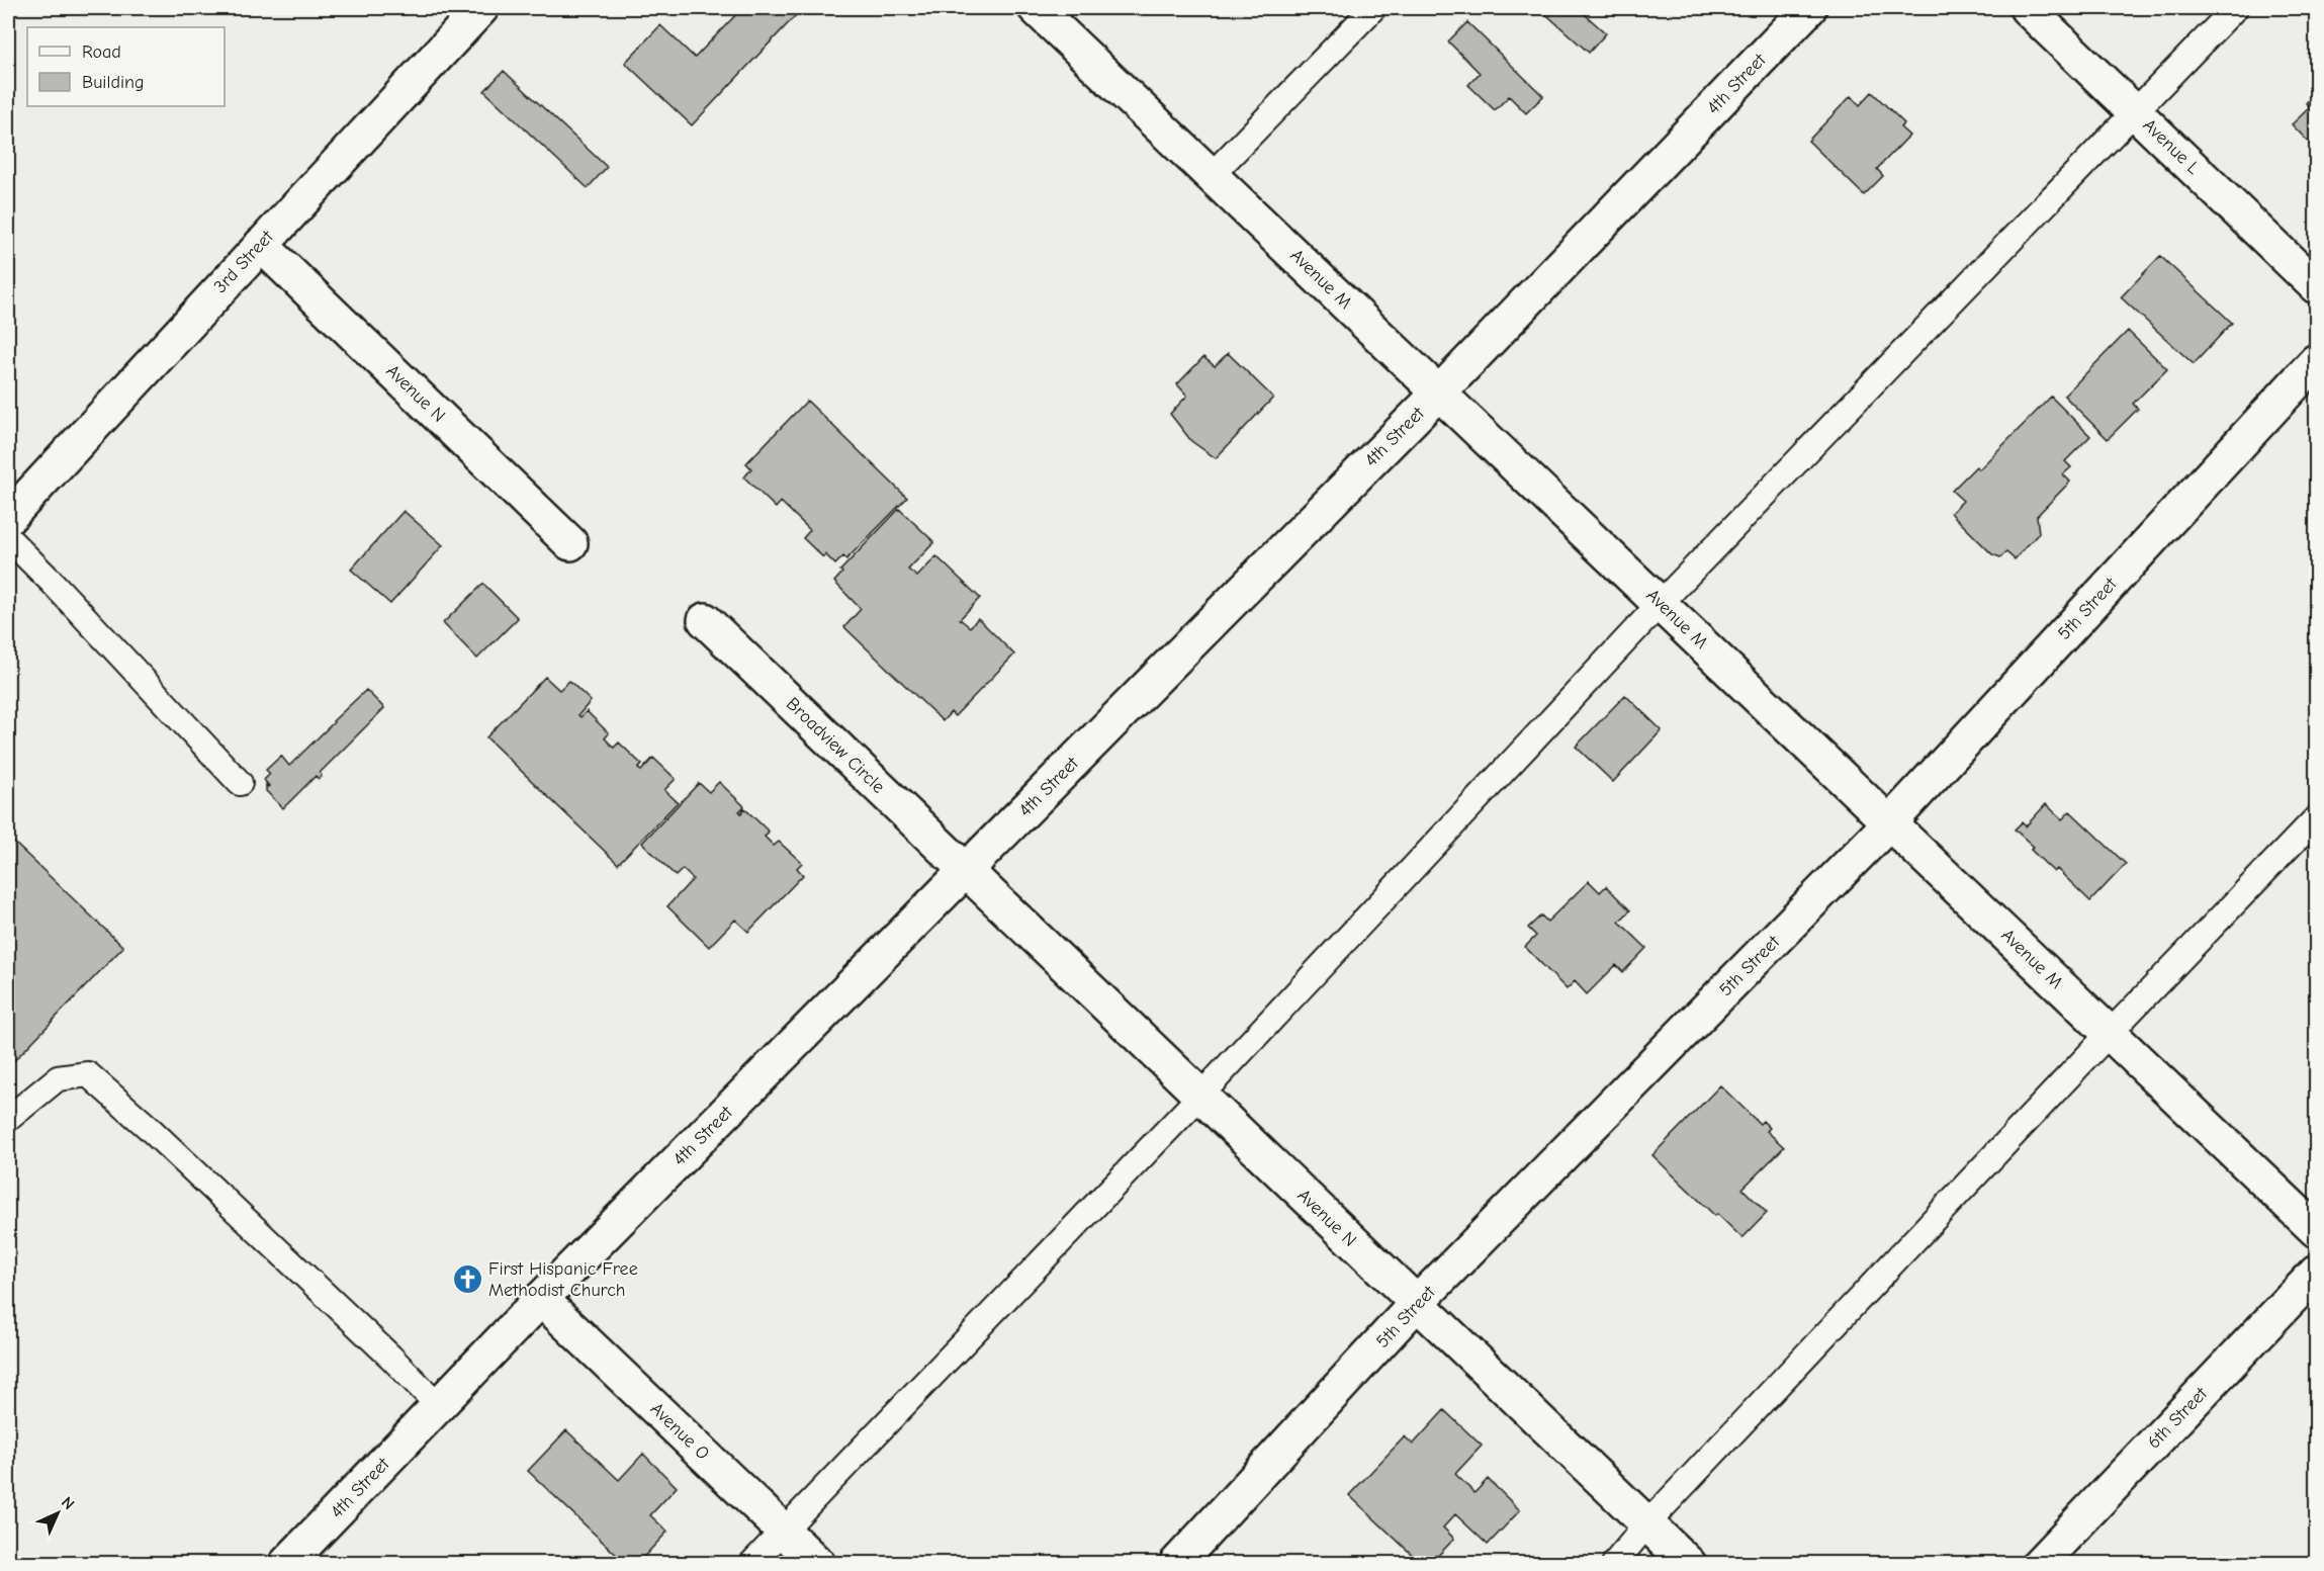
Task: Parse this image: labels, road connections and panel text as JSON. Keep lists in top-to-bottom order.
{
  "streets": {
    "street": [
      "4th Street",
      "Avenue L",
      "3rd Street",
      "Avenue M",
      "Avenue N",
      "5th Street",
      "Broadview Circle",
      "6th Street",
      "Avenue O"
    ]
  },
  "crossings": [
    ["4th Street", "Avenue M"],
    ["4th Street", "Avenue N"],
    ["4th Street", "Broadview Circle"],
    ["4th Street", "Avenue O"],
    ["3rd Street", "Avenue N"],
    ["Avenue M", "5th Street"],
    ["Avenue N", "5th Street"],
    ["Avenue N", "Broadview Circle"]
  ],
  "places": {
    "church": ["First Hispanic Free Methodist Church"]
  },
  "legend": ["Road", "Building"],
  "north": "top right"
}
